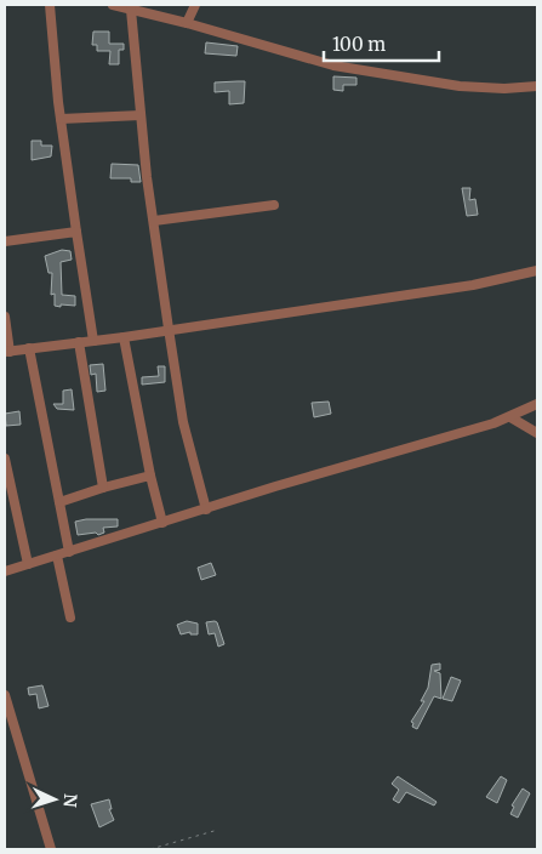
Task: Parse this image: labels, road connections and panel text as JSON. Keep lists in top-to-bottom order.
{
  "scale_bar": "100 m",
  "north": "right"
}
